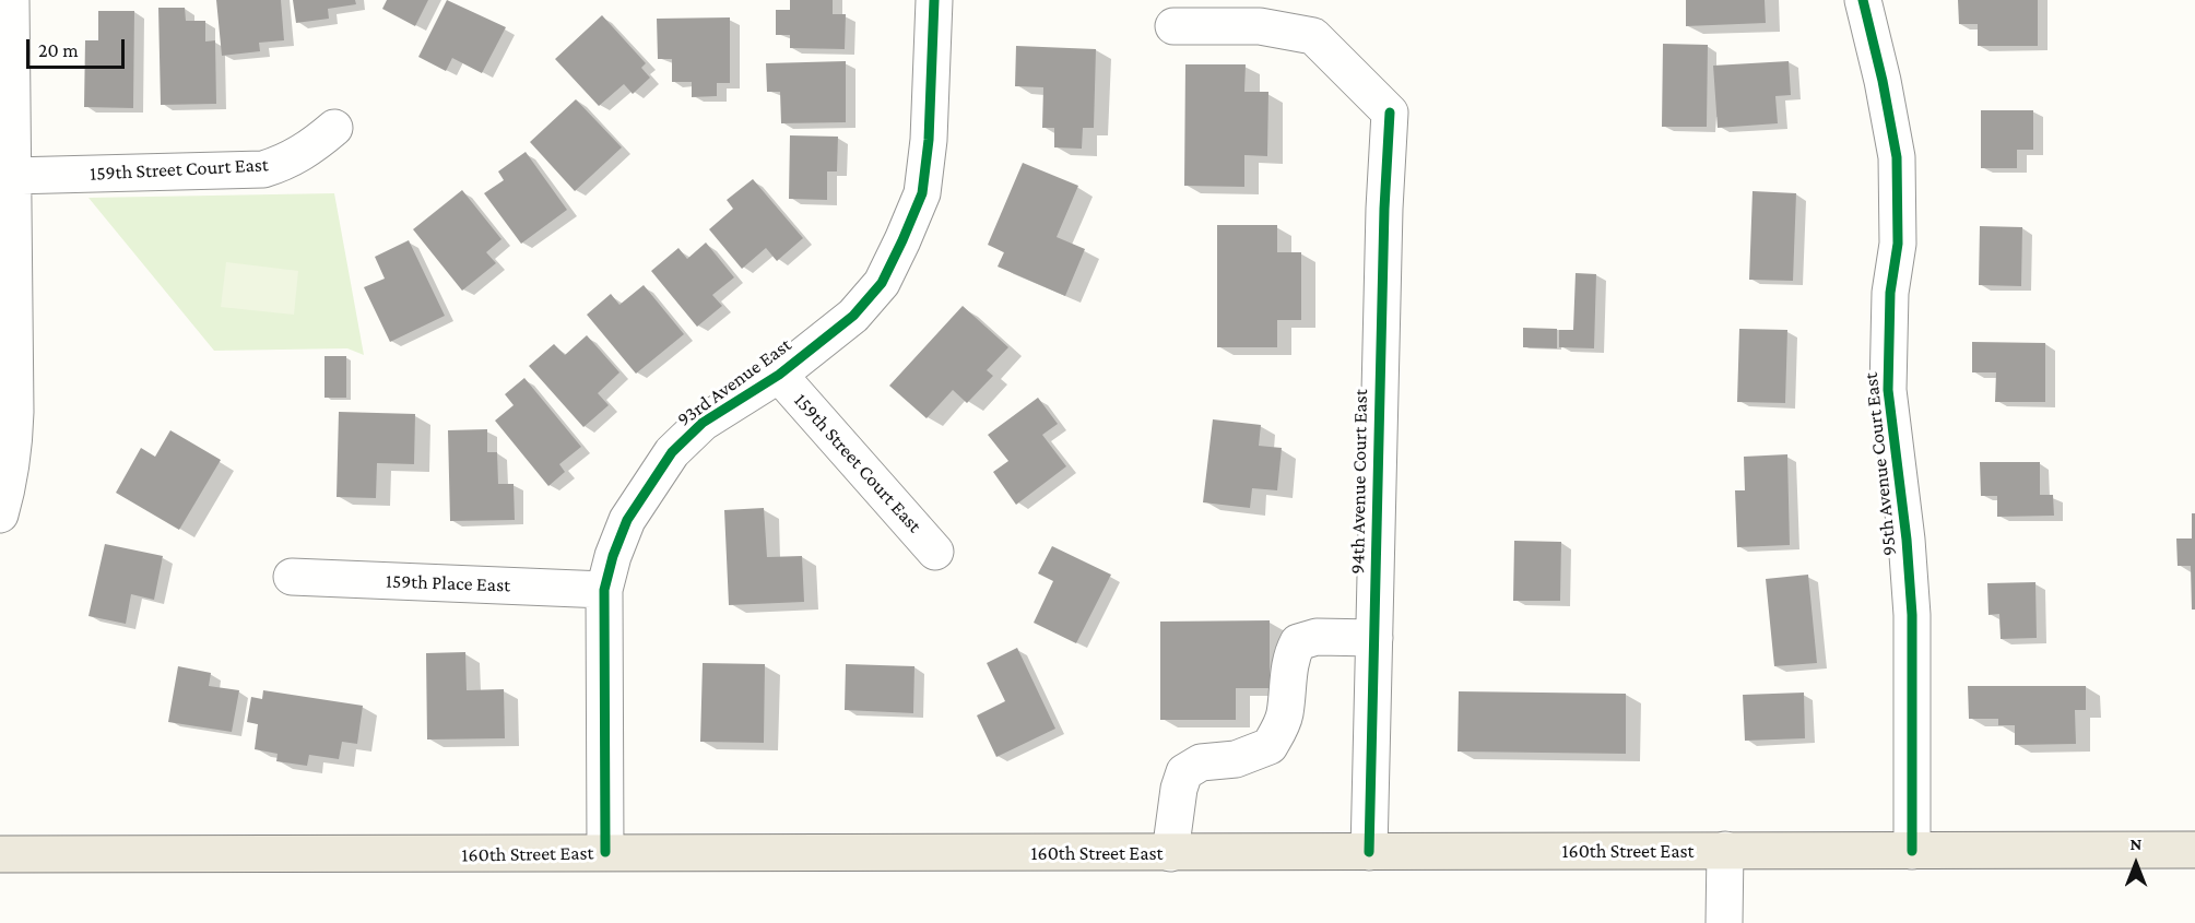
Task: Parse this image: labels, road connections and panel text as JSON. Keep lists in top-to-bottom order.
{
  "streets": {
    "main road": ["160th Street East"],
    "street": [
      "159th Street Court East",
      "93rd Avenue East",
      "95th Avenue Court East",
      "94th Avenue Court East",
      "159th Place East"
    ]
  },
  "crossings": [
    ["159th Street Court East", "93rd Avenue East"],
    ["93rd Avenue East", "159th Place East"],
    ["93rd Avenue East", "160th Street East"],
    ["95th Avenue Court East", "160th Street East"],
    ["94th Avenue Court East", "160th Street East"]
  ],
  "scale_bar": "20 m",
  "north": "top"
}
